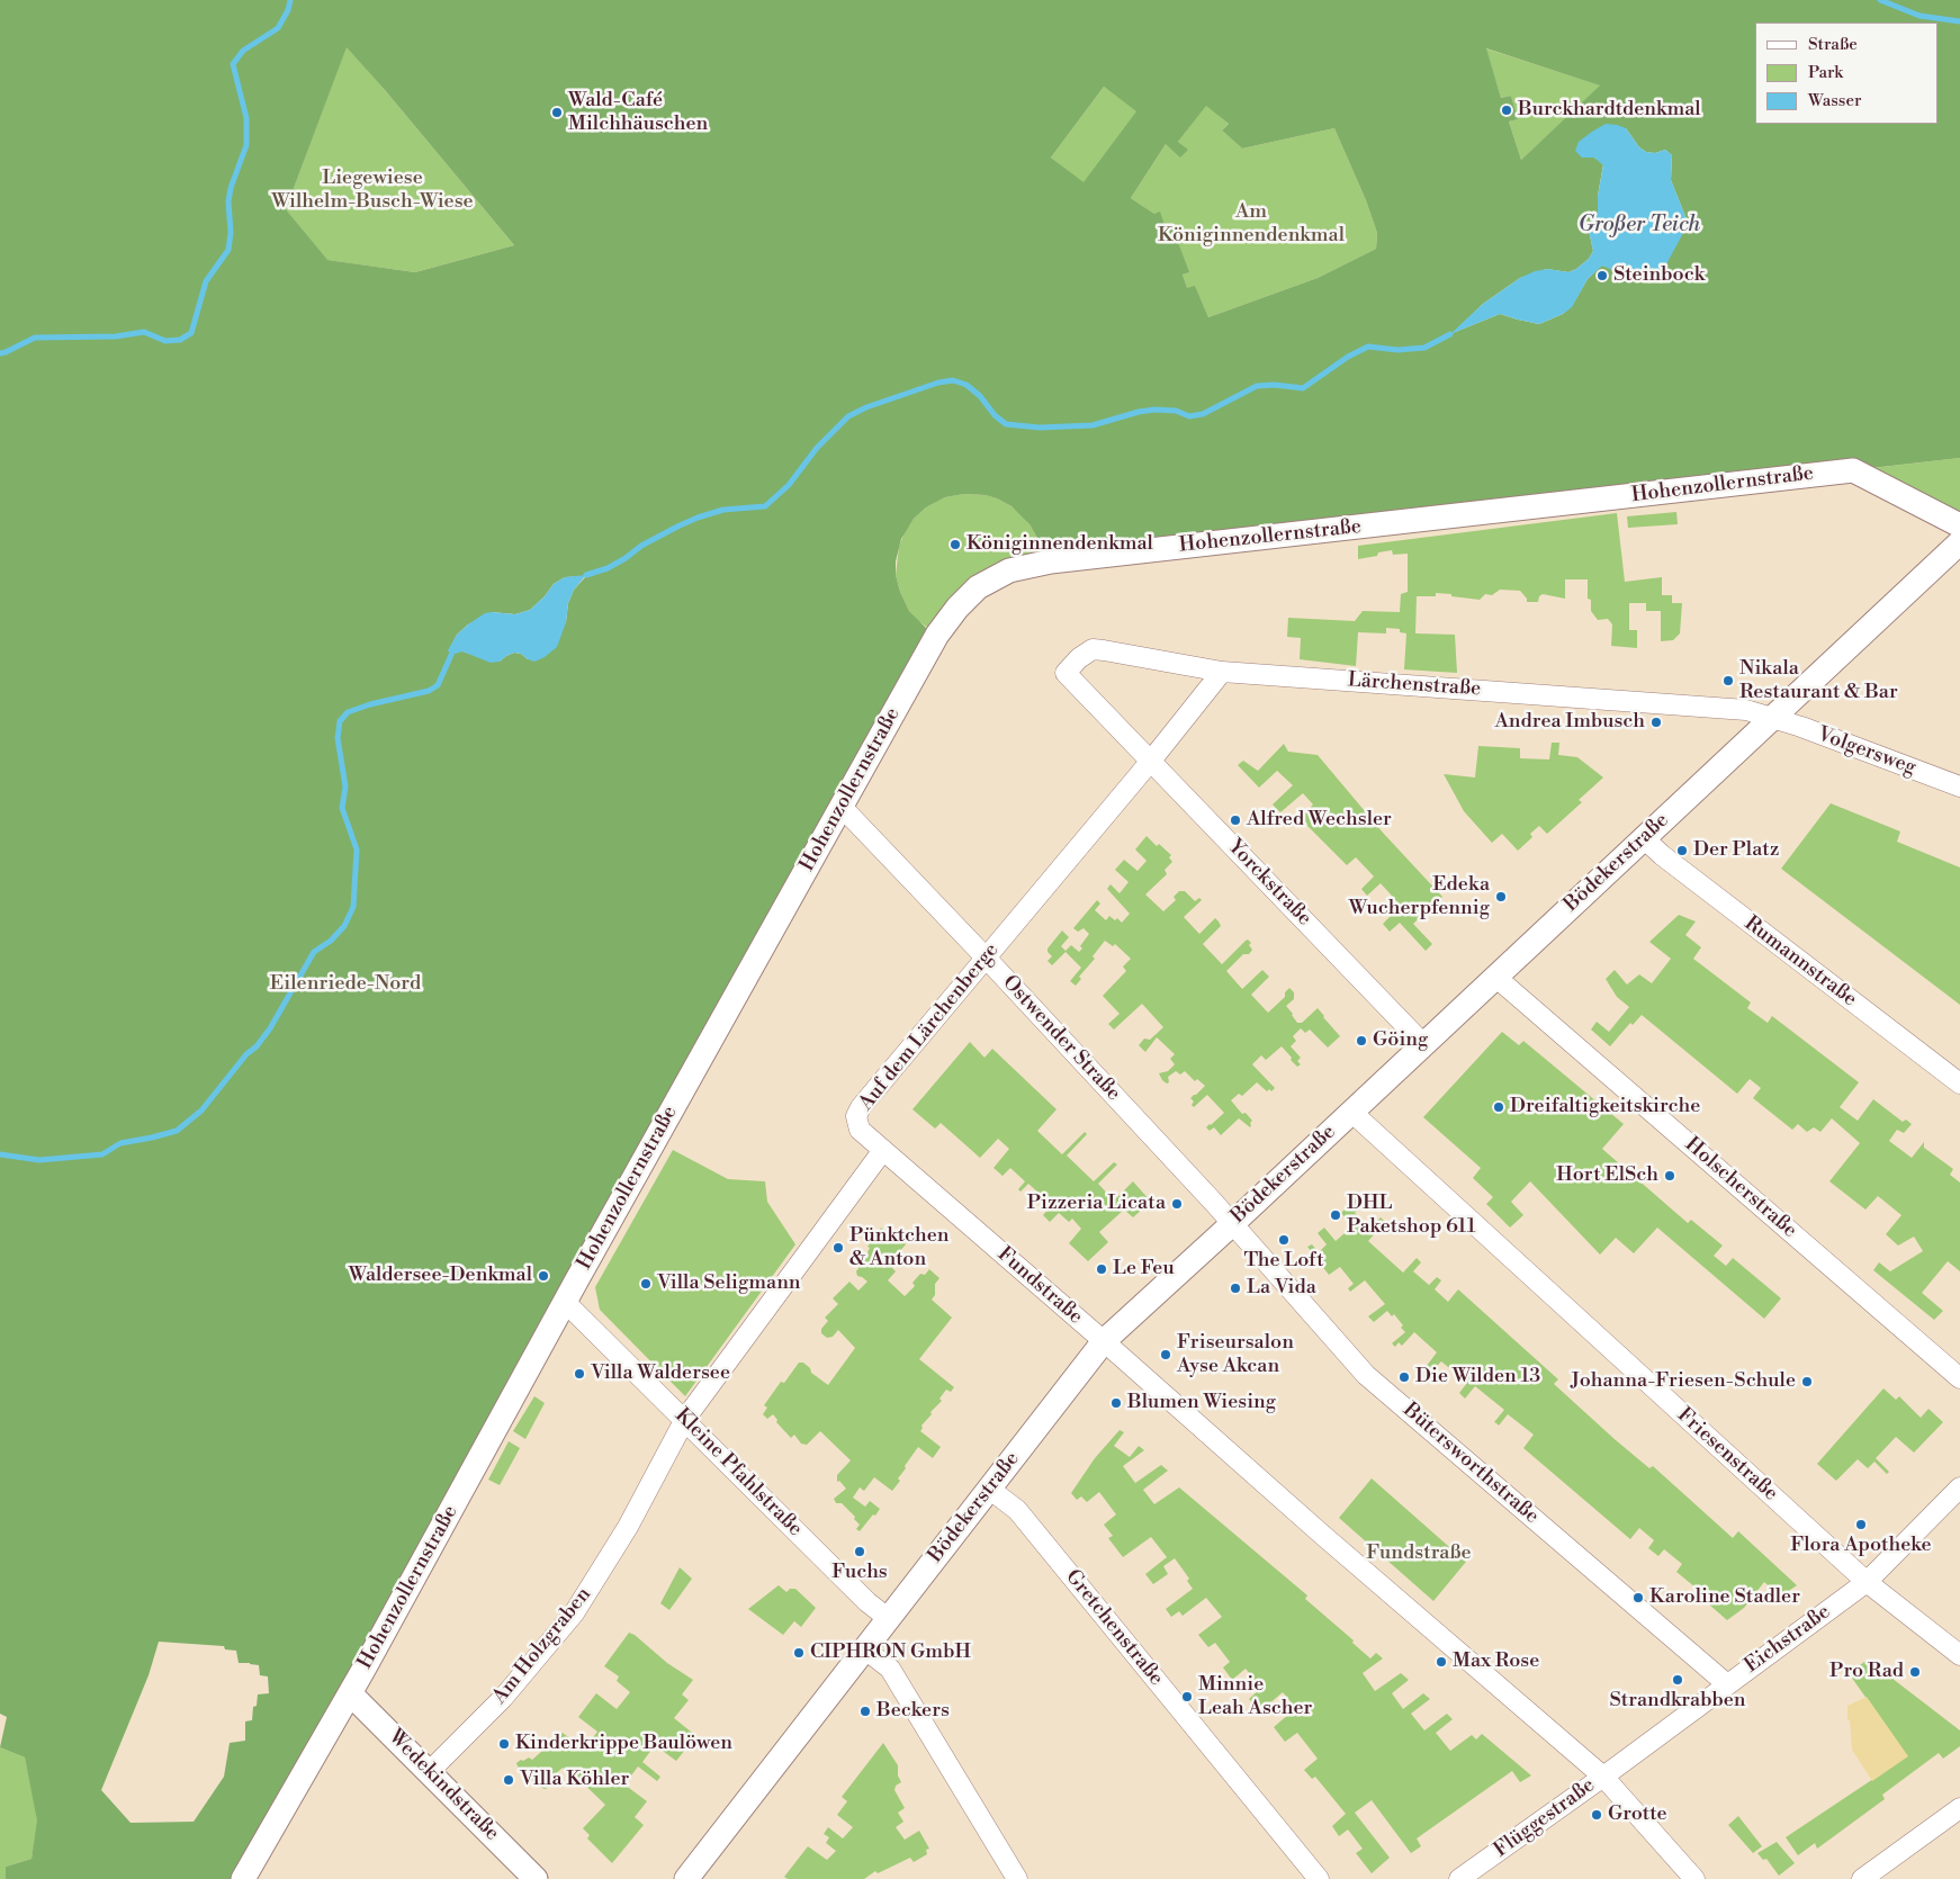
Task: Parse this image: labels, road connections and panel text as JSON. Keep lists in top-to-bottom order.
{
  "streets": {
    "street": [
      "Hohenzollernstraße",
      "Lärchenstraße",
      "Volgersweg",
      "Bödekerstraße",
      "Yorckstraße",
      "Rumannstraße",
      "Auf dem Lärchenberge",
      "Ostwender Straße",
      "Holscherstraße",
      "Fundstraße",
      "Friesenstraße",
      "Bütersworthstraße",
      "Kleine Pfahlstraße",
      "Gretchenstraße",
      "Eichstraße",
      "Am Holzgraben",
      "Wedekindstraße",
      "Flüggestraße"
    ]
  },
  "crossings": [
    ["Hohenzollernstraße", "Ostwender Straße"],
    ["Hohenzollernstraße", "Kleine Pfahlstraße"],
    ["Hohenzollernstraße", "Wedekindstraße"],
    ["Lärchenstraße", "Volgersweg"],
    ["Lärchenstraße", "Bödekerstraße"],
    ["Lärchenstraße", "Yorckstraße"],
    ["Lärchenstraße", "Auf dem Lärchenberge"],
    ["Volgersweg", "Bödekerstraße"],
    ["Bödekerstraße", "Yorckstraße"],
    ["Bödekerstraße", "Rumannstraße"],
    ["Bödekerstraße", "Ostwender Straße"],
    ["Bödekerstraße", "Holscherstraße"],
    ["Bödekerstraße", "Fundstraße"],
    ["Bödekerstraße", "Friesenstraße"],
    ["Bödekerstraße", "Bütersworthstraße"],
    ["Bödekerstraße", "Kleine Pfahlstraße"],
    ["Bödekerstraße", "Gretchenstraße"],
    ["Yorckstraße", "Auf dem Lärchenberge"],
    ["Auf dem Lärchenberge", "Ostwender Straße"],
    ["Auf dem Lärchenberge", "Fundstraße"],
    ["Ostwender Straße", "Bütersworthstraße"],
    ["Fundstraße", "Eichstraße"],
    ["Fundstraße", "Flüggestraße"],
    ["Friesenstraße", "Eichstraße"],
    ["Bütersworthstraße", "Eichstraße"],
    ["Kleine Pfahlstraße", "Am Holzgraben"],
    ["Eichstraße", "Flüggestraße"],
    ["Am Holzgraben", "Wedekindstraße"]
  ],
  "water": ["Großer Teich"],
  "parks": [
    "Liegewiese Wilhelm-Busch-Wiese",
    "Am Königinnendenkmal",
    "Eilenriede-Nord",
    "Fundstraße"
  ],
  "places": [
    "Burckhardtdenkmal",
    "Wald-Café Milchhäuschen",
    "Steinbock",
    "Königinnendenkmal",
    "Nikala Restaurant & Bar",
    "Andrea Imbusch",
    "Alfred Wechsler",
    "Der Platz",
    "Edeka Wucherpfennig",
    "Göing",
    "Dreifaltigkeitskirche",
    "Hort ElSch",
    "Pizzeria Licata",
    "DHL Paketshop 611",
    "The Loft",
    "Pünktchen & Anton",
    "Le Feu",
    "Waldersee-Denkmal",
    "Villa Seligmann",
    "La Vida",
    "Friseursalon Ayse Akcan",
    "Villa Waldersee",
    "Die Wilden 13",
    "Johanna-Friesen-Schule",
    "Blumen Wiesing",
    "Flora Apotheke",
    "Fuchs",
    "Karoline Stadler",
    "CIPHRON GmbH",
    "Max Rose",
    "Pro Rad",
    "Strandkrabben",
    "Minnie Leah Ascher",
    "Beckers",
    "Kinderkrippe Baulöwen",
    "Villa Köhler",
    "Grotte"
  ],
  "legend": ["Straße", "Park", "Wasser"]
}
